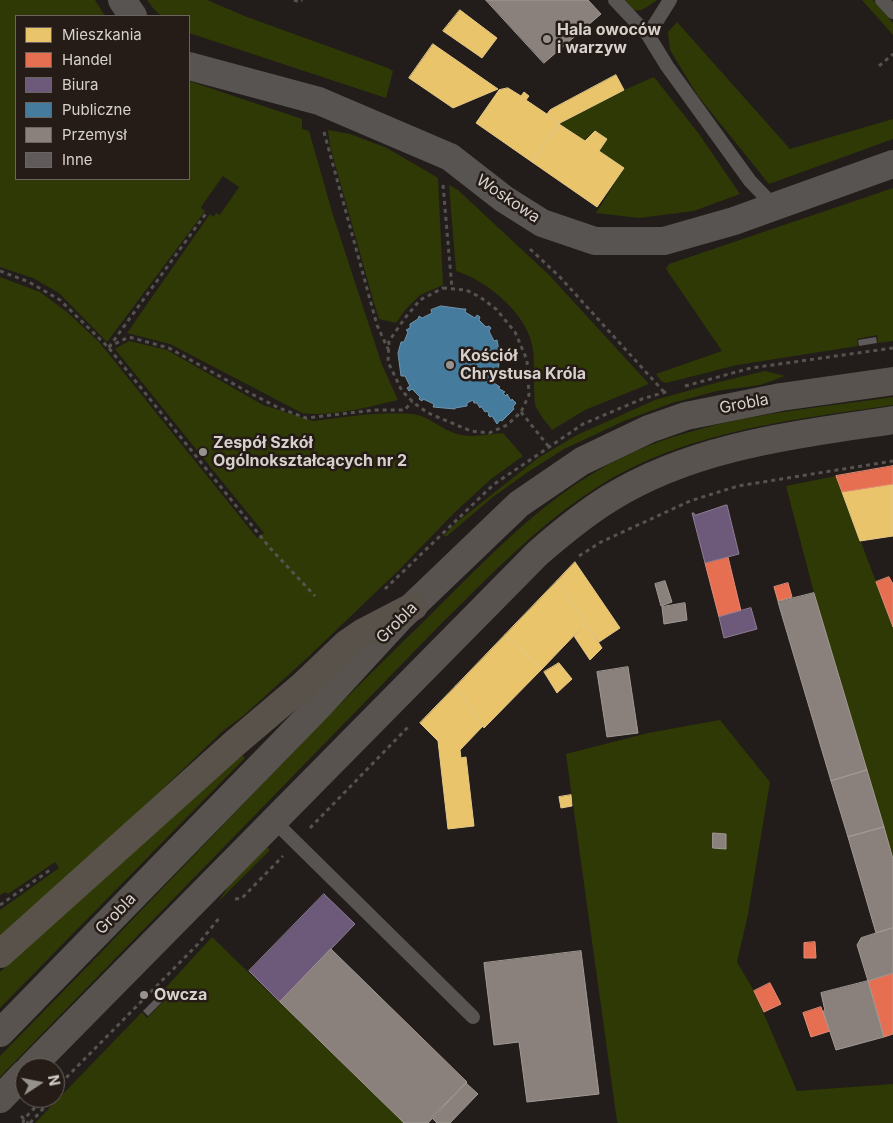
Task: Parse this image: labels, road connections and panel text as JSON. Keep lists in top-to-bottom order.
{
  "streets": {
    "main road": ["Grobla"],
    "street": ["Woskowa"]
  },
  "places": [
    "Hala owoców i warzyw",
    "Kościół Chrystusa Króla",
    "Zespół Szkół Ogólnokształcących nr 2",
    "Owcza"
  ],
  "legend": [
    "Mieszkania",
    "Handel",
    "Biura",
    "Publiczne",
    "Przemysł",
    "Inne"
  ],
  "north": "right"
}
